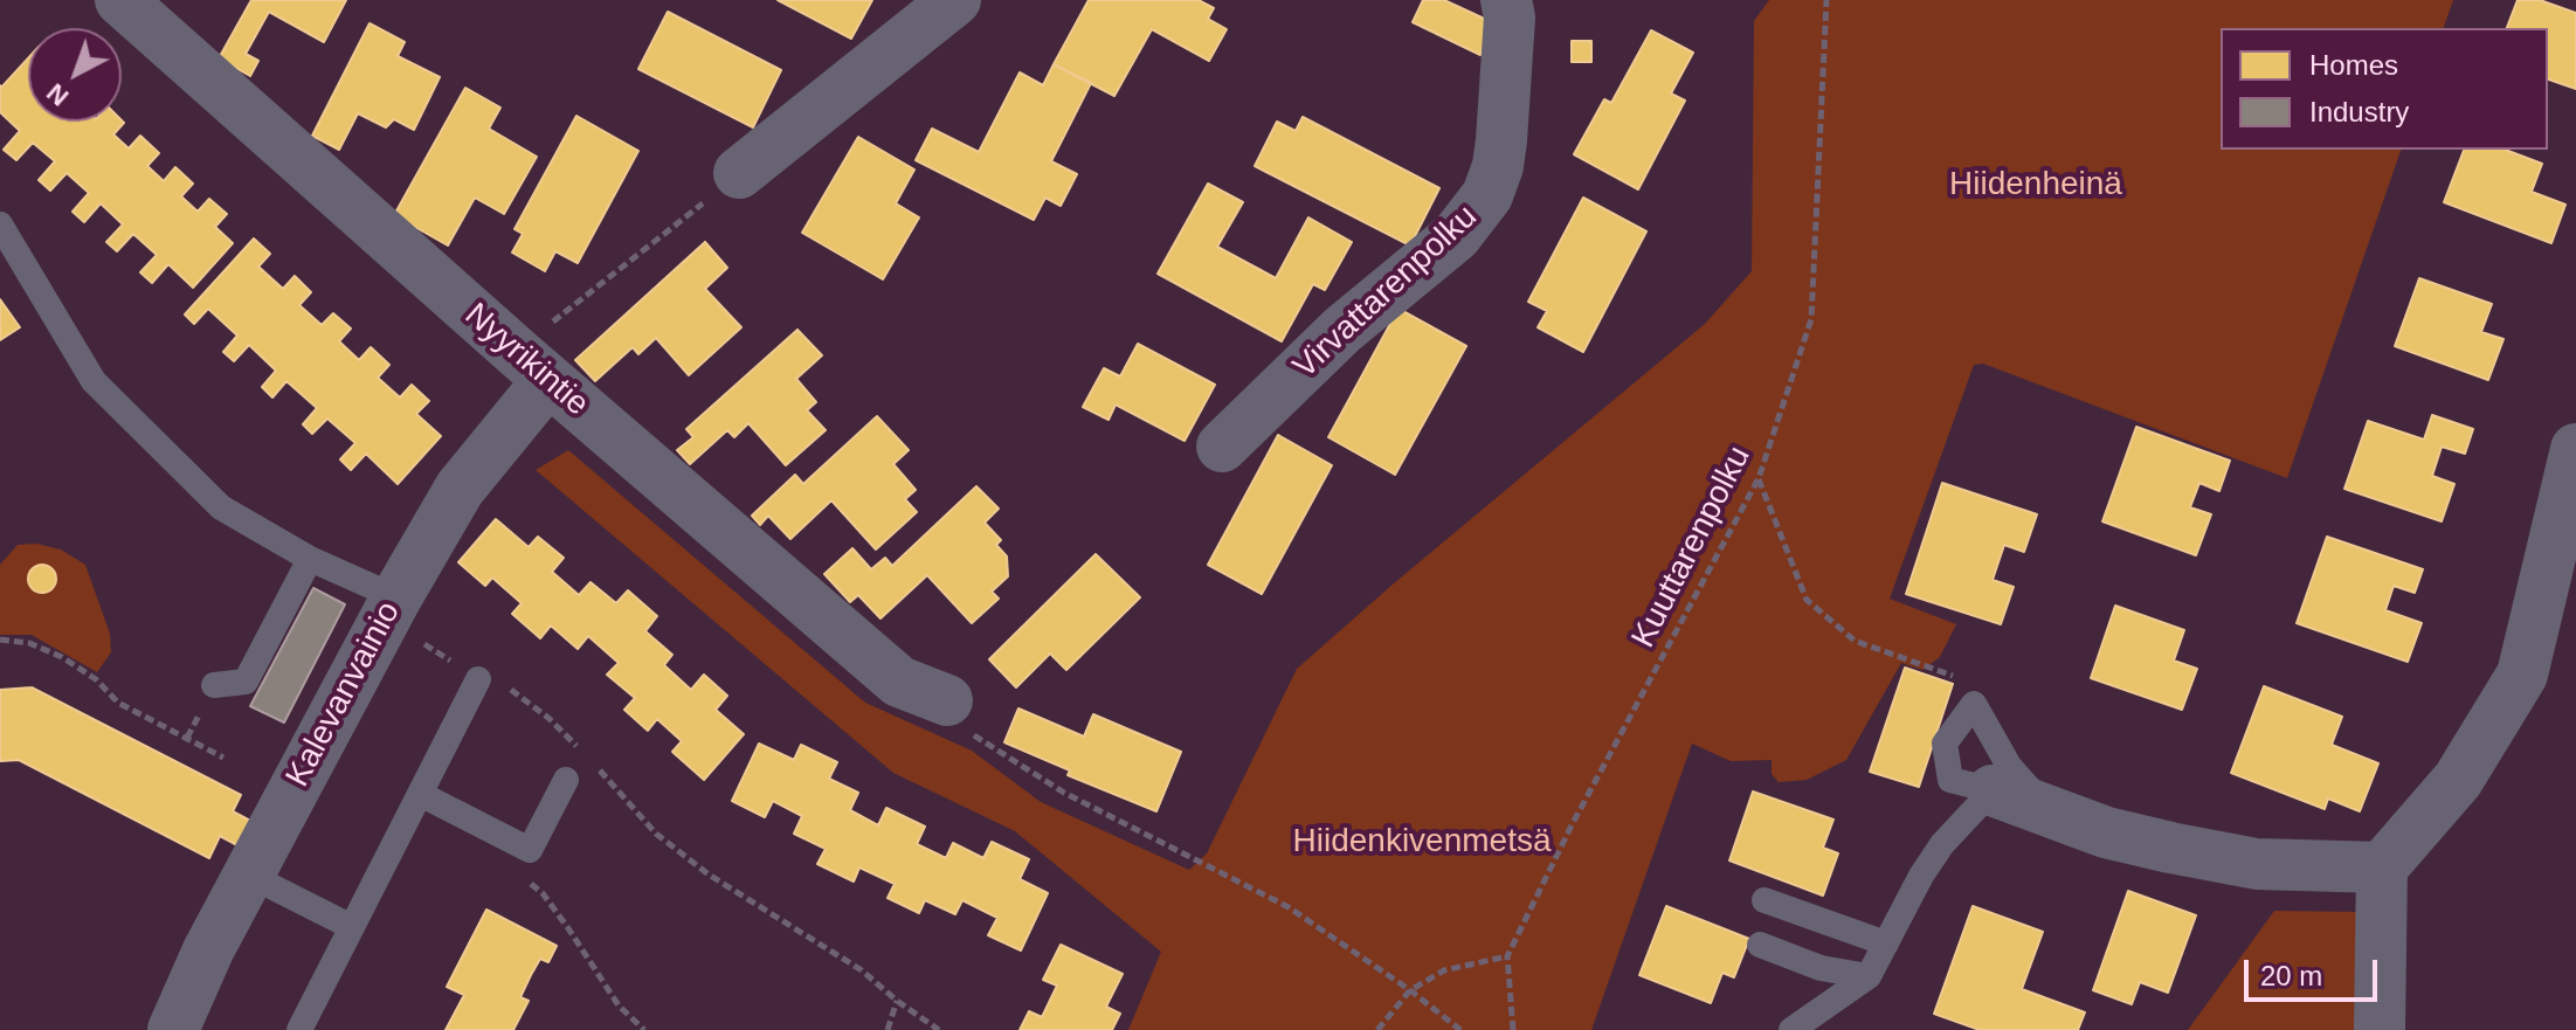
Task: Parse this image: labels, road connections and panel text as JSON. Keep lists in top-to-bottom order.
{
  "streets": {
    "street": ["Virvattarenpolku", "Nyyrikintie", "Kalevanvainio"],
    "path": ["Kuuttarenpolku"]
  },
  "crossings": [
    ["Nyyrikintie", "Kalevanvainio"]
  ],
  "parks": ["Hiidenheinä", "Hiidenkivenmetsä"],
  "legend": ["Homes", "Industry"],
  "scale_bar": "20 m",
  "north": "bottom left"
}
